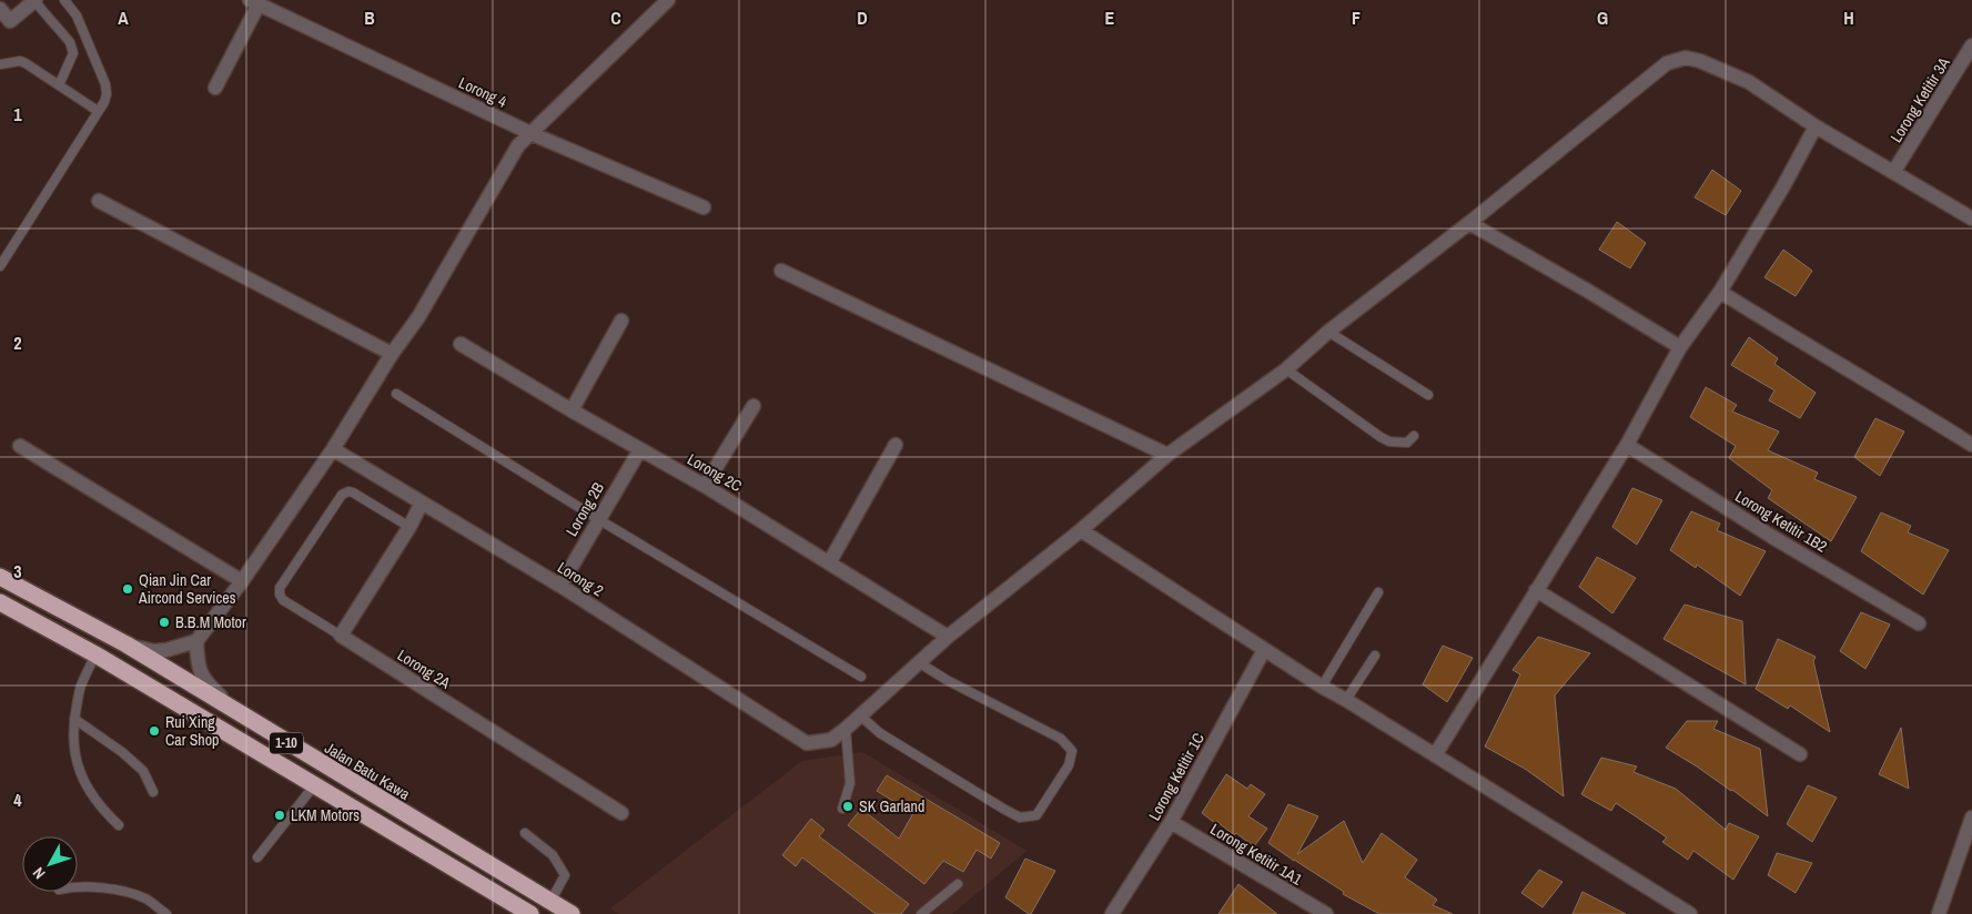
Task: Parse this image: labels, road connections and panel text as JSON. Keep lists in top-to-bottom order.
{
  "streets": {
    "highway": ["1-10", "Jalan Batu Kawa"],
    "street": [
      "Lorong 4",
      "Lorong Ketitir 3A",
      "Lorong 2C",
      "Lorong 2B",
      "Lorong Ketitir 1B2",
      "Lorong 2",
      "Lorong 2A",
      "Lorong Ketitir 1C",
      "Lorong Ketitir 1A1"
    ]
  },
  "crossings": [
    ["Lorong 2C", "Lorong 2B"],
    ["Lorong 2B", "Lorong 2"],
    ["Lorong Ketitir 1C", "Lorong Ketitir 1A1"]
  ],
  "places": [
    "Qian Jin Car Aircond Services",
    "B.B.M Motor",
    "Rui Xing Car Shop",
    "SK Garland",
    "LKM Motors"
  ],
  "north": "bottom left",
  "grid": {
    "columns": [
      "A",
      "B",
      "C",
      "D",
      "E",
      "F",
      "G",
      "H"
    ],
    "rows": [
      "1",
      "2",
      "3",
      "4"
    ]
  }
}
